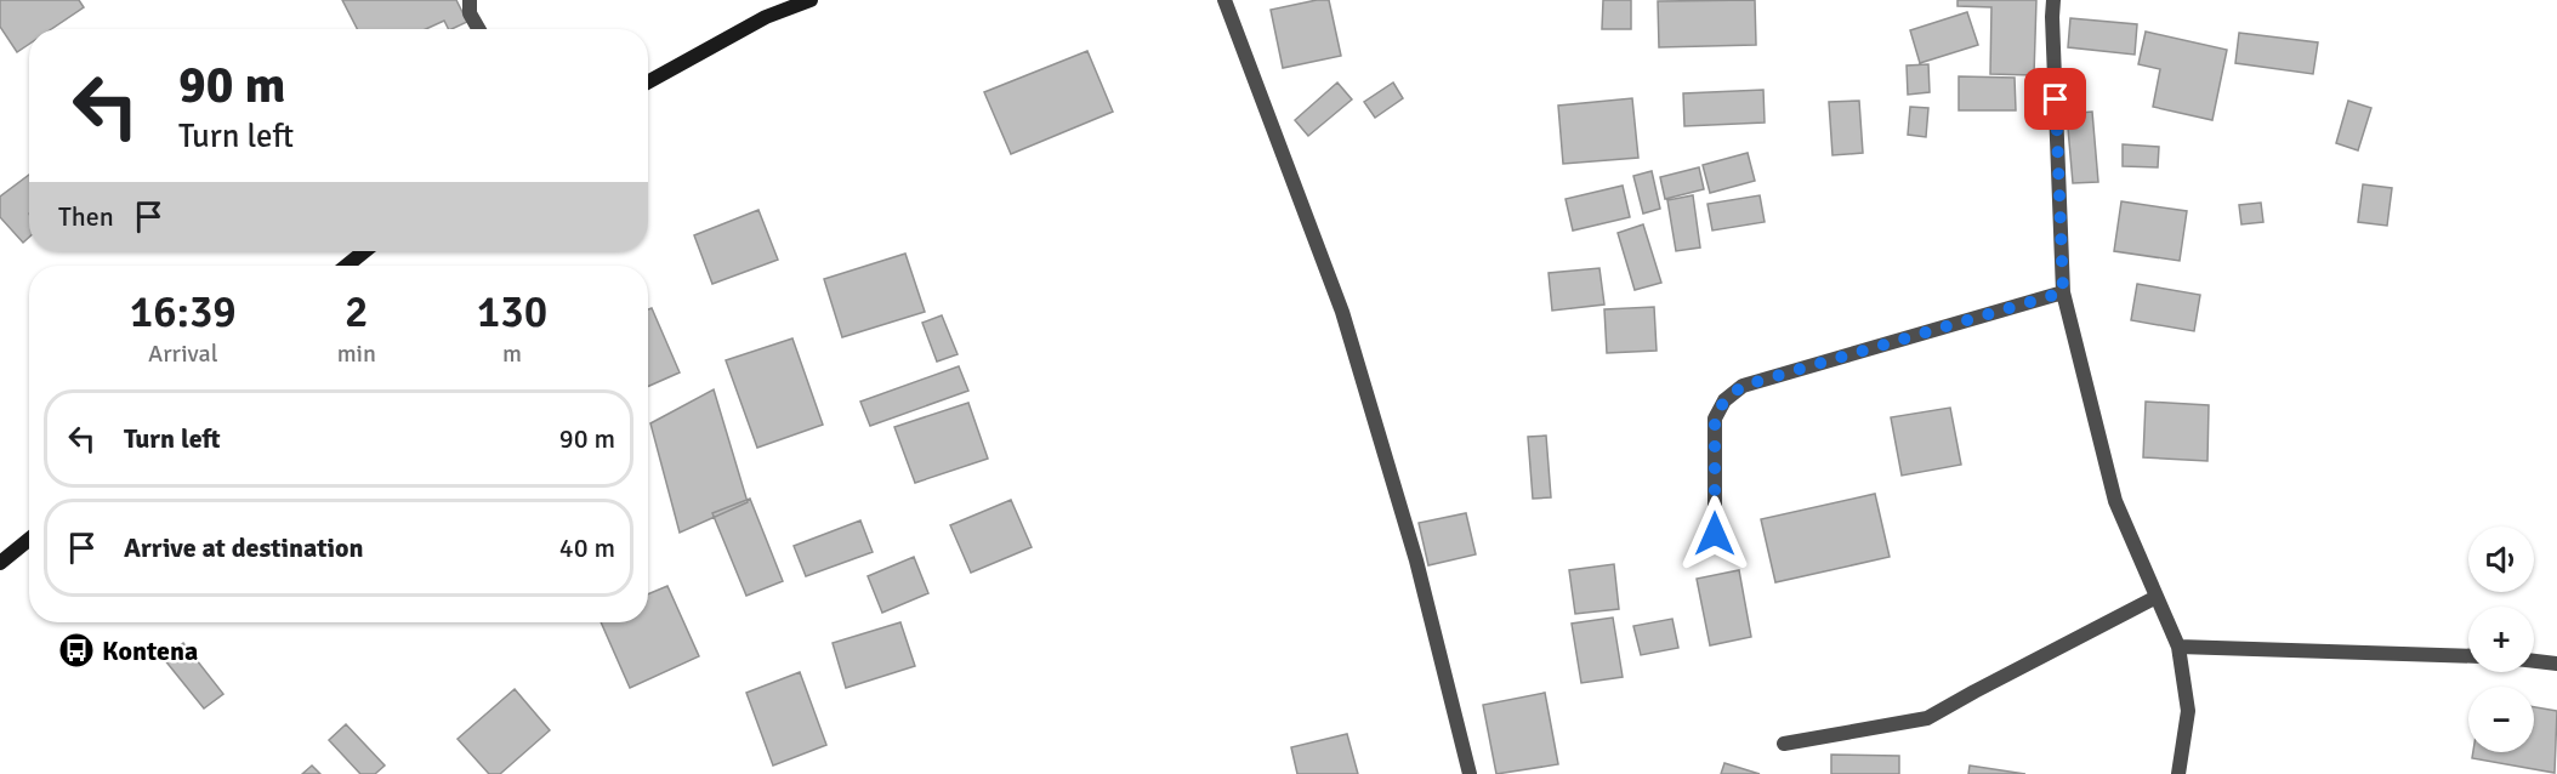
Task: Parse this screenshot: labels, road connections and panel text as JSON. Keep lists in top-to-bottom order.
{
  "places": {
    "bus stop": ["Kontena"]
  },
  "page": {
    "turn": ["90 m", "Turn left"],
    "then": "Then",
    "eta": [
      "16:39",
      "Arrival",
      "2",
      "min",
      "130",
      "m"
    ],
    "list": [
      {
        "name": "Turn left",
        "value": "90 m"
      },
      {
        "name": "Arrive at destination",
        "value": "40 m"
      }
    ],
    "map_buttons": ["+", "−"]
  }
}
